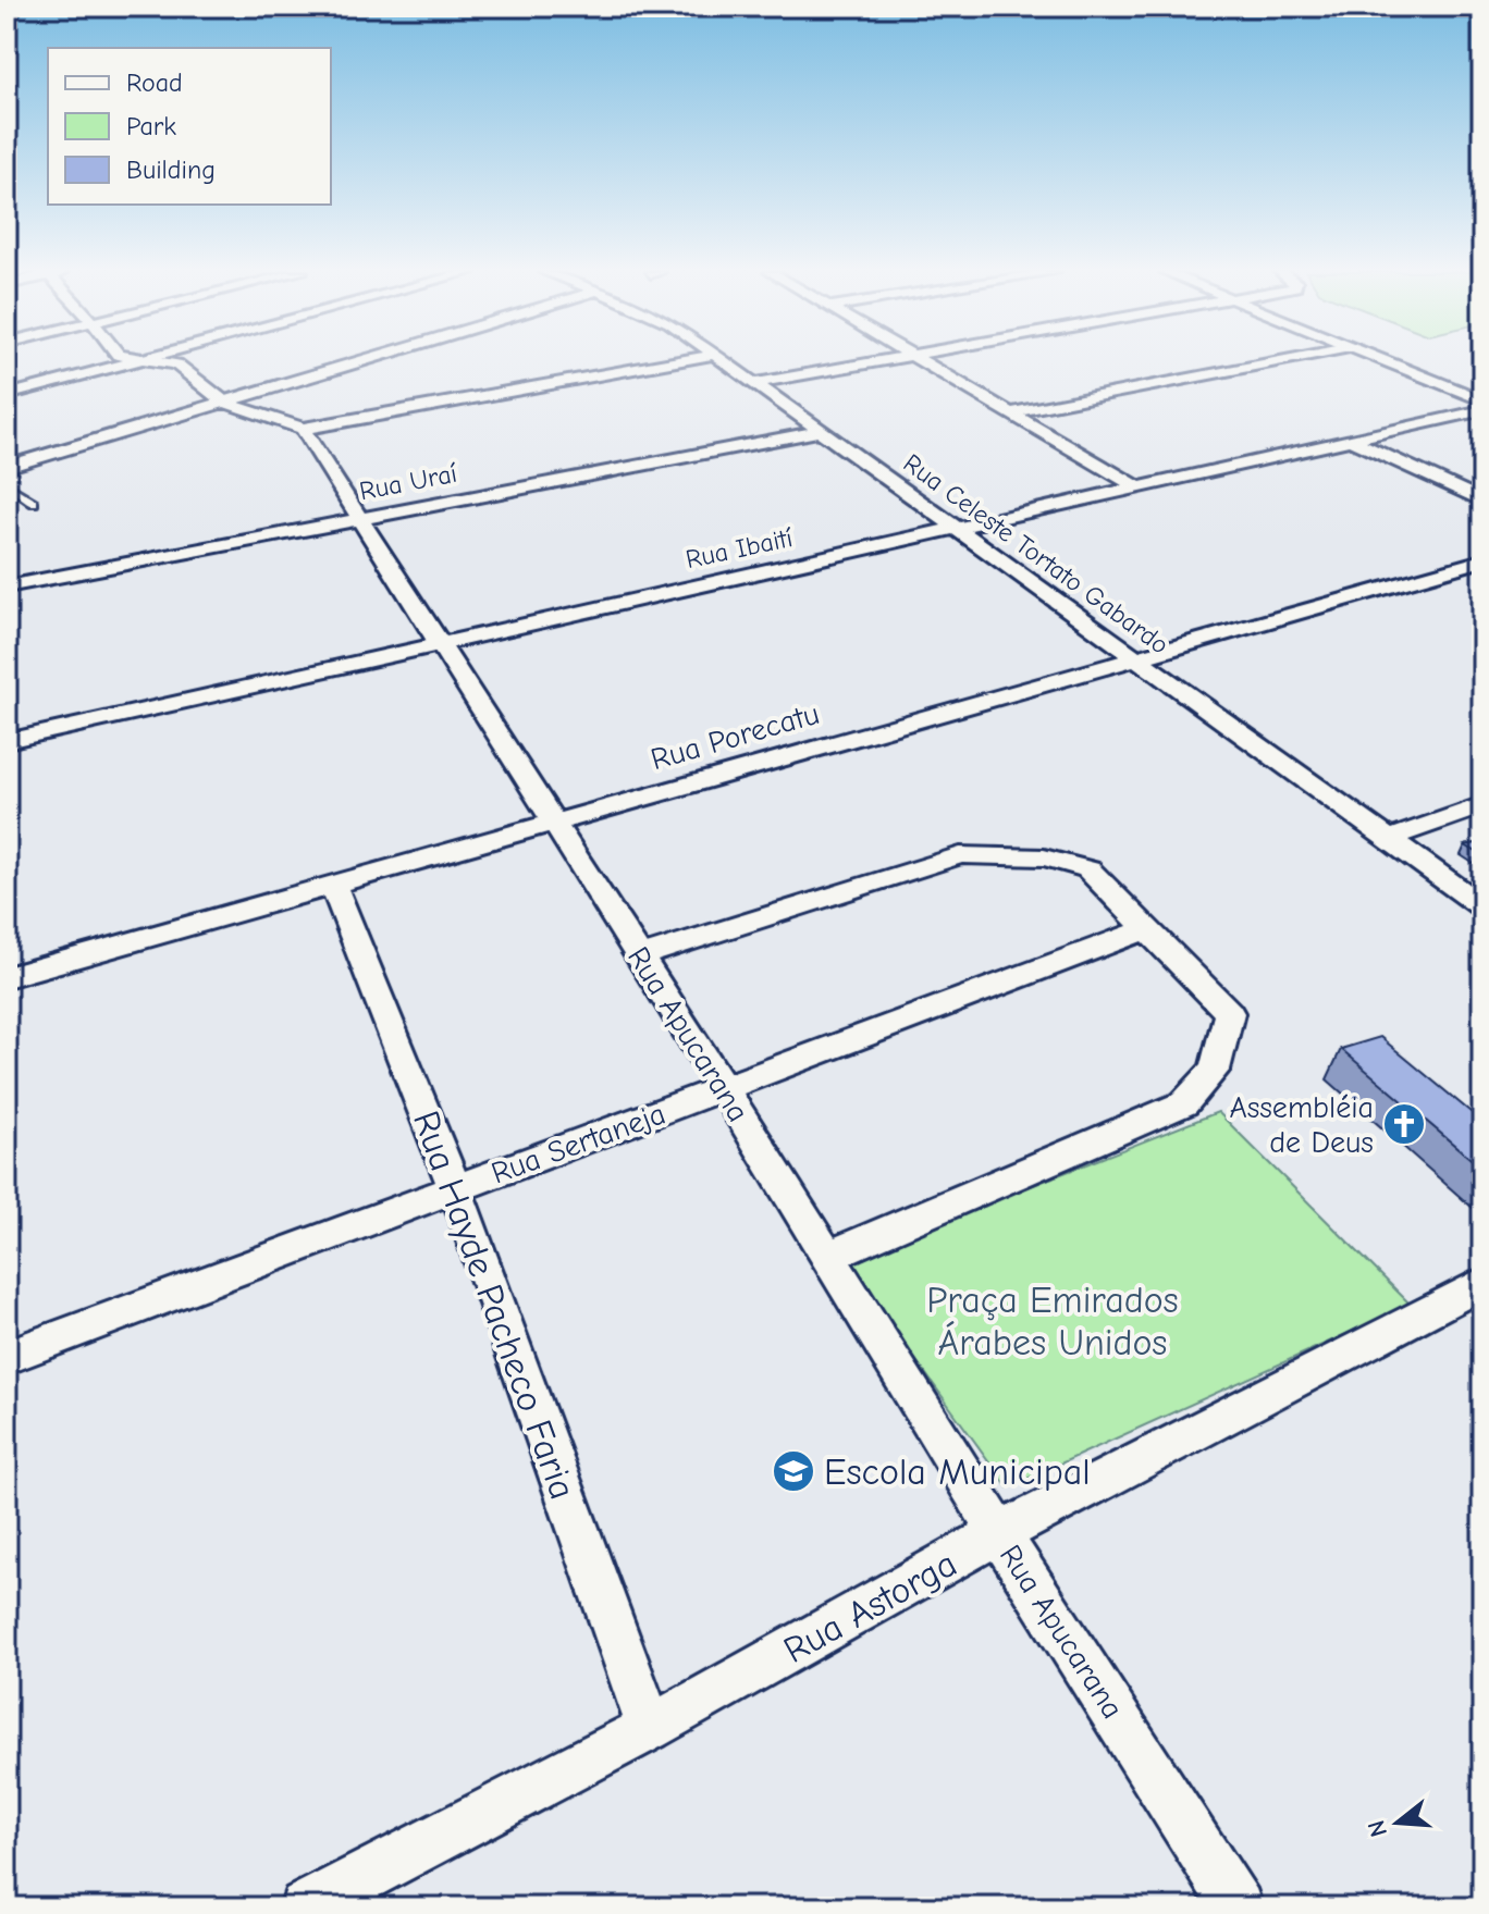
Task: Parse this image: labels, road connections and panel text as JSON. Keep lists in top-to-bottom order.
{
  "streets": {
    "street": [
      "Rua Uraí",
      "Rua Ibaití",
      "Rua Celeste Tortato Gabardo",
      "Rua Porecatu",
      "Rua Apucarana",
      "Rua Sertaneja",
      "Rua Hayde Pacheco Faria",
      "Rua Astorga"
    ]
  },
  "crossings": [
    ["Rua Uraí", "Rua Celeste Tortato Gabardo"],
    ["Rua Uraí", "Rua Apucarana"],
    ["Rua Ibaití", "Rua Celeste Tortato Gabardo"],
    ["Rua Ibaití", "Rua Apucarana"],
    ["Rua Celeste Tortato Gabardo", "Rua Porecatu"],
    ["Rua Porecatu", "Rua Apucarana"],
    ["Rua Porecatu", "Rua Hayde Pacheco Faria"],
    ["Rua Apucarana", "Rua Sertaneja"],
    ["Rua Apucarana", "Rua Astorga"],
    ["Rua Sertaneja", "Rua Hayde Pacheco Faria"],
    ["Rua Hayde Pacheco Faria", "Rua Astorga"]
  ],
  "parks": ["Praça Emirados Árabes Unidos"],
  "places": {
    "church": ["Assembléia de Deus"],
    "school or university": ["Escola Municipal"]
  },
  "legend": ["Road", "Park", "Building"],
  "north": "left"
}
